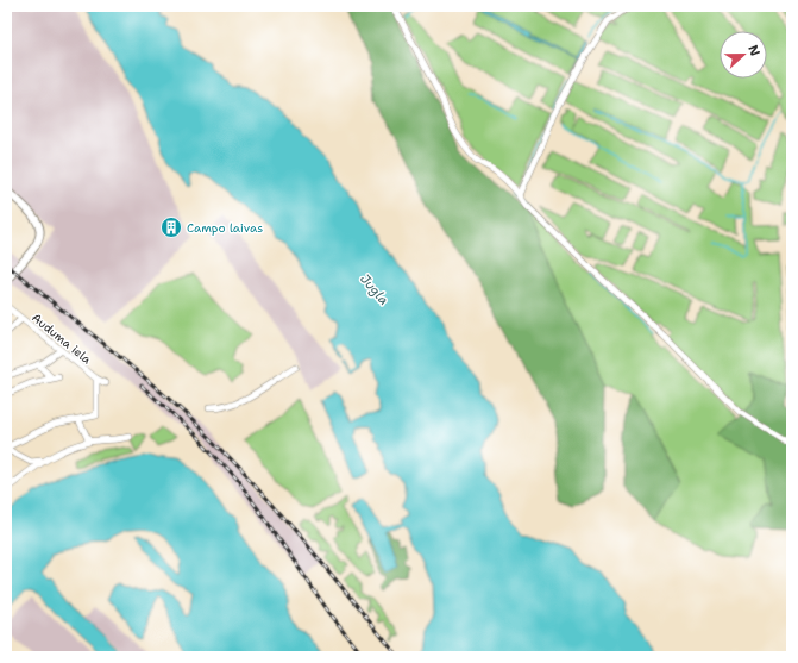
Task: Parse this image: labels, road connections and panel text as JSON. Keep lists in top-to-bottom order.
{
  "streets": {
    "street": ["Auduma iela"]
  },
  "water": ["Jugla"],
  "places": {
    "building": ["Campo laivas"]
  },
  "north": "right"
}
